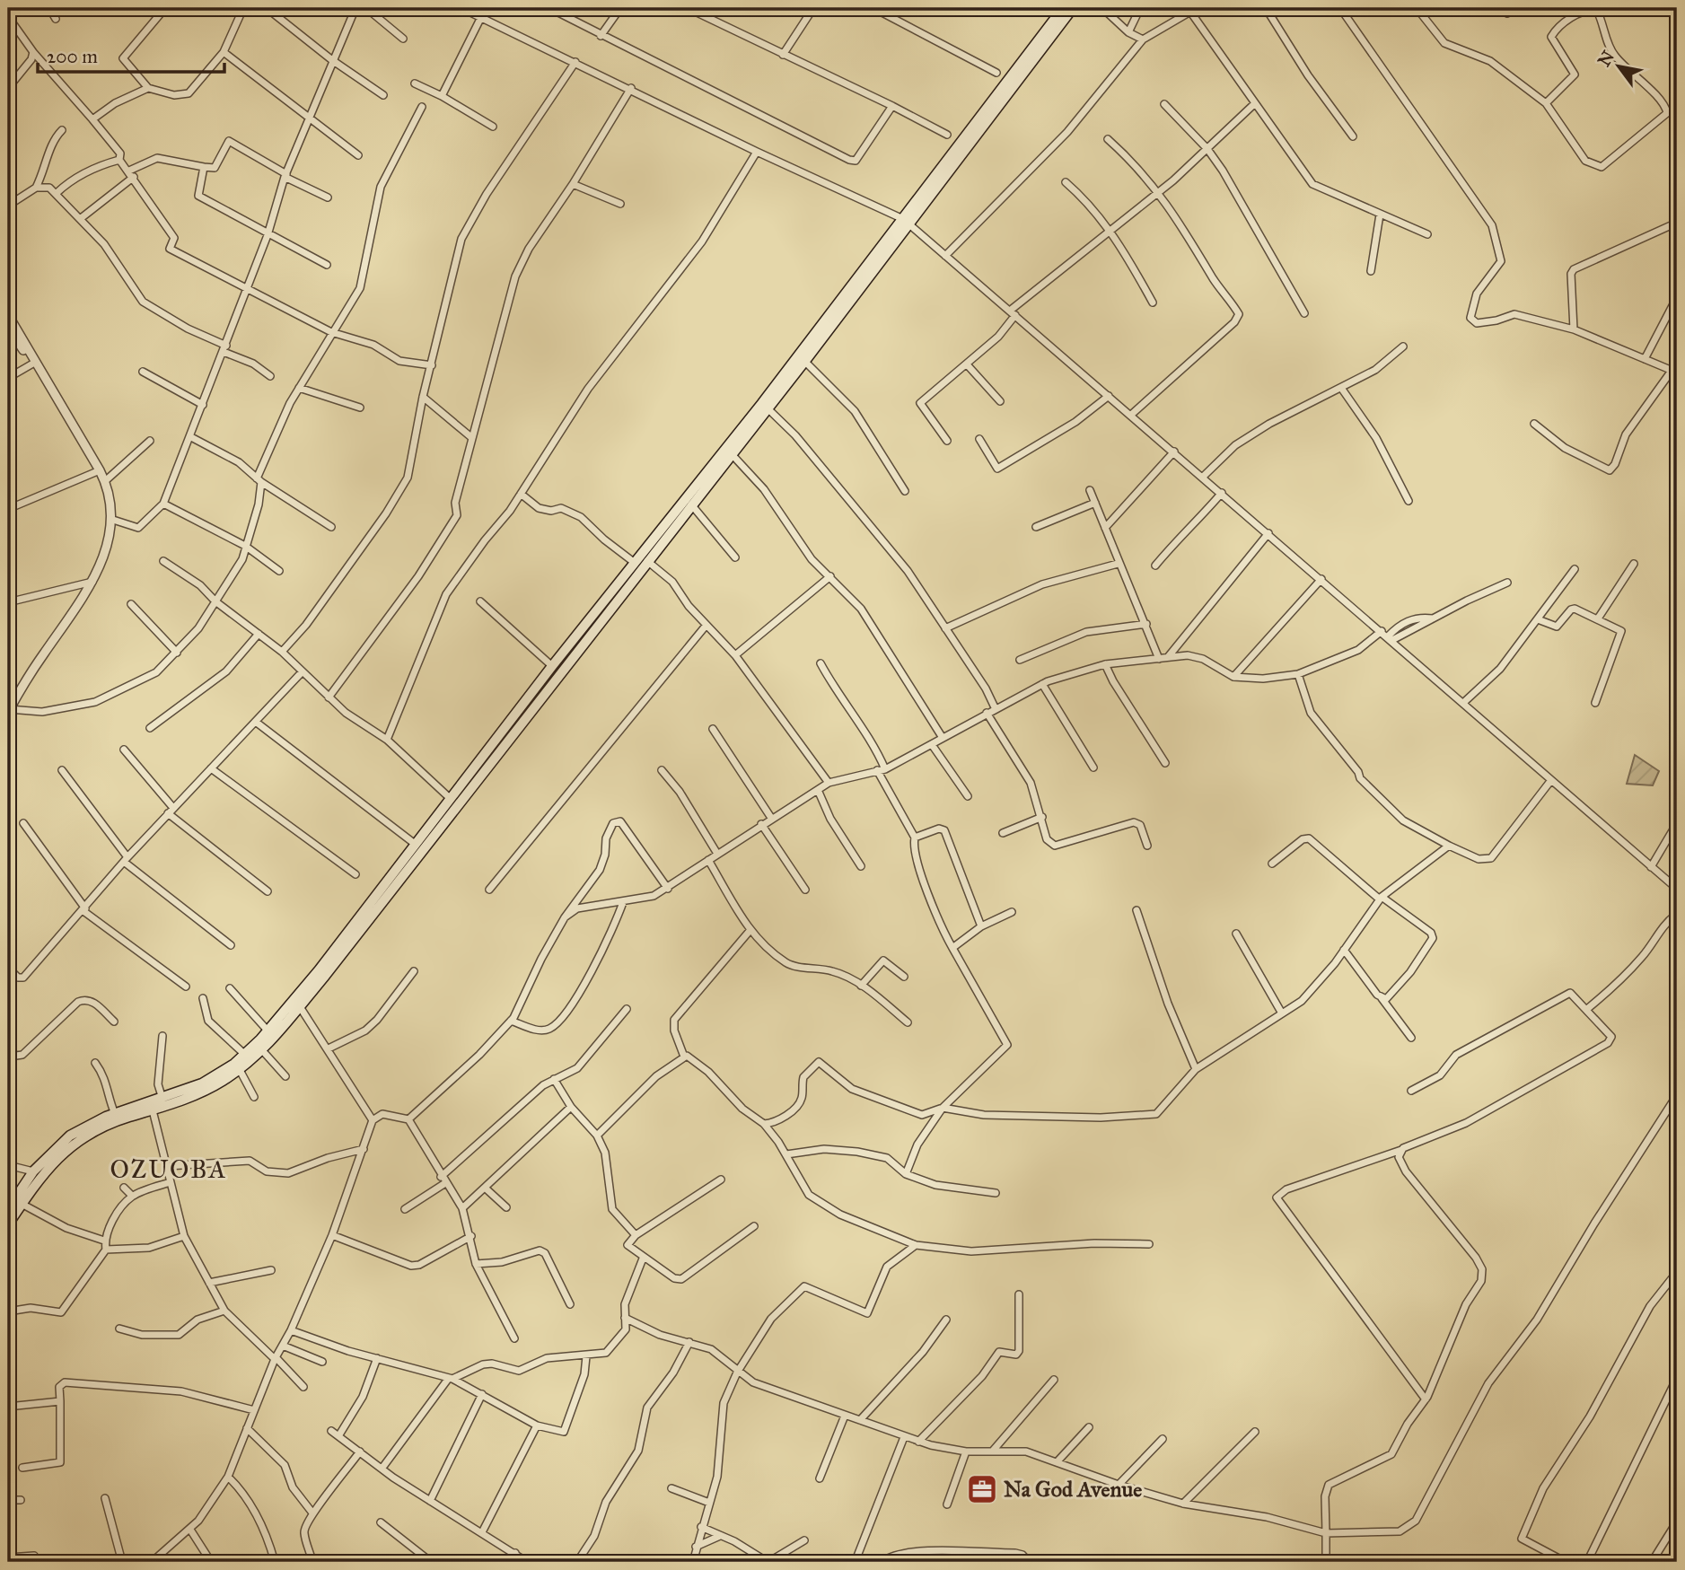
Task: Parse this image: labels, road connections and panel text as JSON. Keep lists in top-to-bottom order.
{
  "districts": ["OZUOBA"],
  "places": {
    "office": ["Na God Avenue"]
  },
  "scale_bar": "200 m",
  "north": "top left"
}
